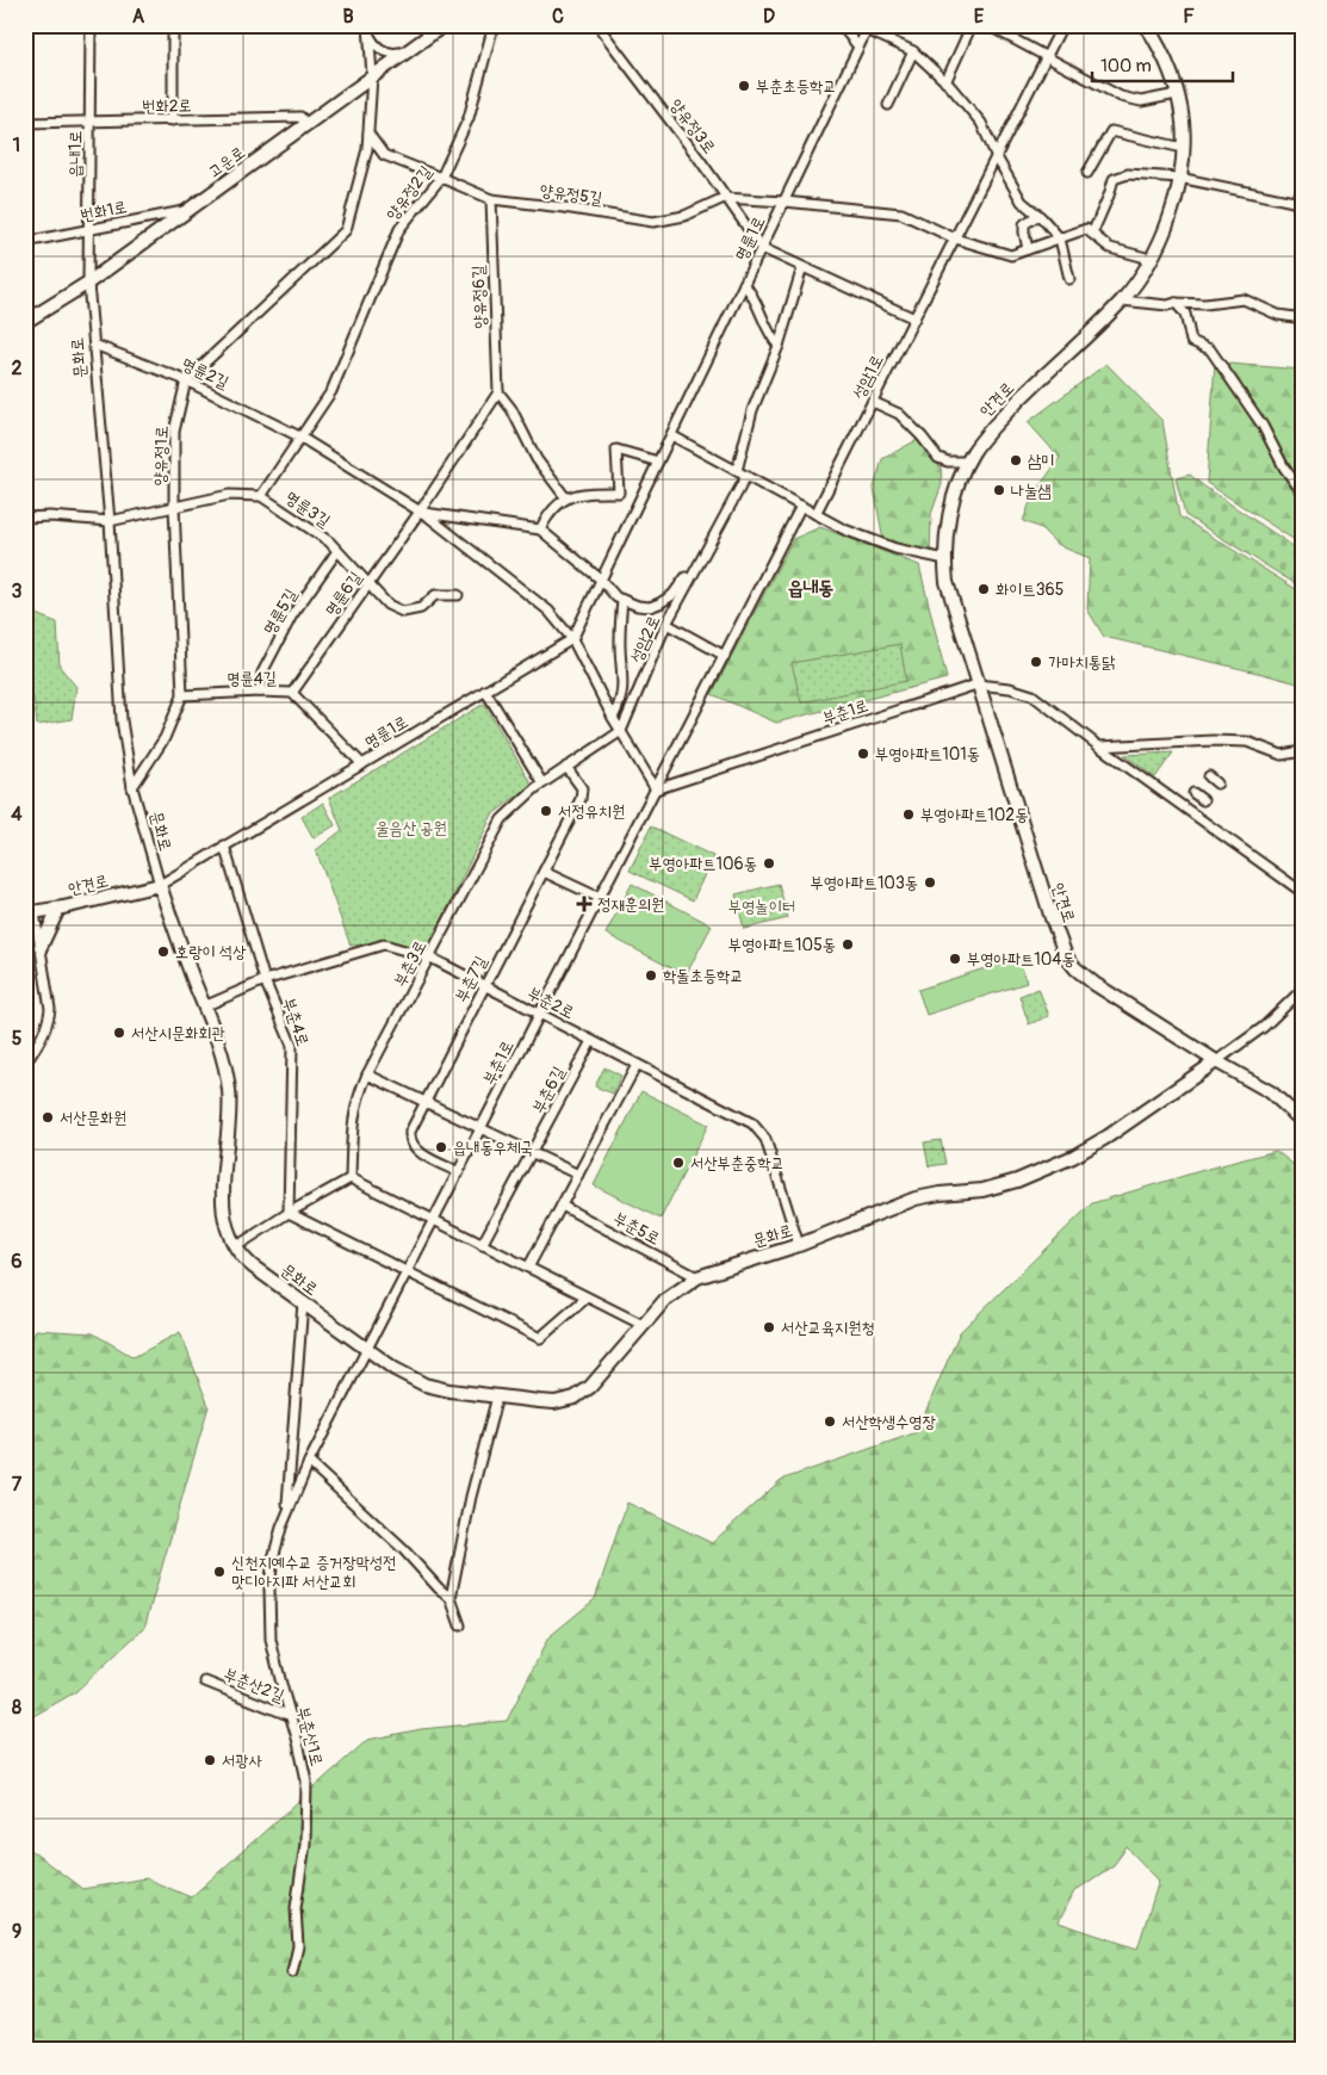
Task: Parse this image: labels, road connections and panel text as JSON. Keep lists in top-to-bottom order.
{
  "streets": {
    "street": [
      "번화2로",
      "양유정3로",
      "읍내1로",
      "고운로",
      "양유정2길",
      "양유정5길",
      "번화1로",
      "명륜1로",
      "양유정6길",
      "문화로",
      "명륜2길",
      "성암1로",
      "안견로",
      "양유정1로",
      "명륜3길",
      "명륜6길",
      "명륜5길",
      "성암2로",
      "명륜4길",
      "부춘1로",
      "부춘3로",
      "부춘7길",
      "부춘2로",
      "부춘4로",
      "부춘6길",
      "부춘5로",
      "부춘산2길",
      "부춘산1로"
    ]
  },
  "crossings": [
    ["번화2로", "읍내1로"],
    ["번화2로", "고운로"],
    ["양유정3로", "양유정5길"],
    ["양유정3로", "명륜1로"],
    ["읍내1로", "고운로"],
    ["읍내1로", "번화1로"],
    ["읍내1로", "문화로"],
    ["고운로", "번화1로"],
    ["고운로", "문화로"],
    ["양유정2길", "양유정5길"],
    ["양유정2길", "명륜2길"],
    ["양유정5길", "명륜1로"],
    ["양유정5길", "양유정6길"],
    ["명륜1로", "문화로"],
    ["명륜1로", "명륜2길"],
    ["명륜1로", "안견로"],
    ["명륜1로", "명륜4길"],
    ["명륜1로", "부춘4로"],
    ["문화로", "명륜2길"],
    ["문화로", "안견로"],
    ["문화로", "양유정1로"],
    ["문화로", "명륜3길"],
    ["문화로", "부춘1로"],
    ["문화로", "부춘2로"],
    ["문화로", "부춘5로"],
    ["문화로", "부춘산1로"],
    ["명륜2길", "양유정1로"],
    ["명륜2길", "명륜6길"],
    ["안견로", "부춘1로"],
    ["양유정1로", "명륜3길"],
    ["양유정1로", "명륜4길"],
    ["명륜3길", "명륜6길"],
    ["명륜3길", "명륜5길"],
    ["명륜6길", "명륜4길"],
    ["명륜5길", "명륜4길"],
    ["성암2로", "부춘3로"],
    ["부춘1로", "부춘7길"],
    ["부춘1로", "부춘2로"],
    ["부춘1로", "부춘산1로"],
    ["부춘3로", "부춘7길"],
    ["부춘3로", "부춘2로"],
    ["부춘7길", "부춘2로"],
    ["부춘2로", "부춘4로"],
    ["부춘2로", "부춘6길"],
    ["부춘산2길", "부춘산1로"]
  ],
  "districts": ["읍내동"],
  "parks": ["울음산 공원", "부영놀이터"],
  "places": {
    "other": [
      "부춘초등학교",
      "삼미",
      "나눌샘",
      "화이트365",
      "가마치통닭",
      "부영아파트101동",
      "서정유치원",
      "부영아파트102동",
      "부영아파트106동",
      "부영아파트103동",
      "부영아파트105동",
      "호랑이 석상",
      "부영아파트104동",
      "학돌초등학교",
      "서산시문화회관",
      "서산문화원",
      "읍내동우체국",
      "서산부춘중학교",
      "서산교육지원청",
      "서산학생수영장",
      "신천지예수교 증거장막성전 맛디아지파 서산교회",
      "서광사"
    ],
    "health": ["정재훈의원"]
  },
  "scale_bar": "100 m",
  "grid": {
    "columns": [
      "A",
      "B",
      "C",
      "D",
      "E",
      "F"
    ],
    "rows": [
      "1",
      "2",
      "3",
      "4",
      "5",
      "6",
      "7",
      "8",
      "9"
    ]
  }
}
